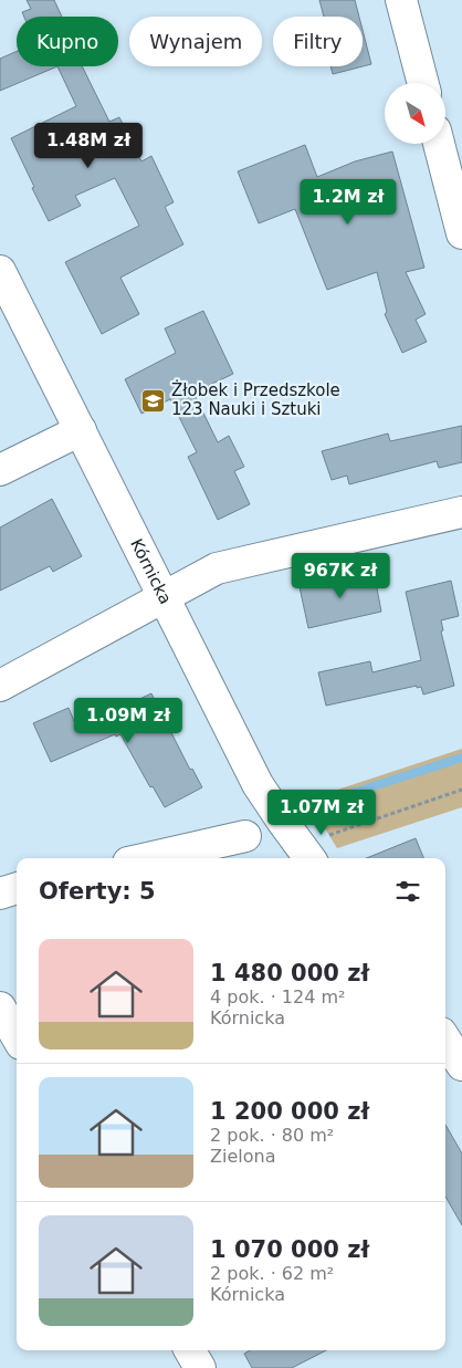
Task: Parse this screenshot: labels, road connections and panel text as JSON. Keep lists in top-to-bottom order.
{
  "streets": {
    "street": ["Kórnicka"]
  },
  "places": {
    "school or university": ["Żłobek i Przedszkole 123 Nauki i Sztuki"]
  },
  "north": "bottom right",
  "page": {
    "chip": ["Kupno", "Wynajem", "Filtry"],
    "price": [
      "1.48M zł",
      "1.2M zł",
      "967K zł",
      "1.09M zł",
      "1.07M zł"
    ],
    "heading": "Oferty: 5",
    "list": [
      {
        "name": "1 480 000 zł",
        "note": "4 pok. · 124 m² · Kórnicka"
      },
      {
        "name": "1 200 000 zł",
        "note": "2 pok. · 80 m² · Zielona"
      },
      {
        "name": "1 070 000 zł",
        "note": "2 pok. · 62 m² · Kórnicka"
      }
    ]
  }
}
